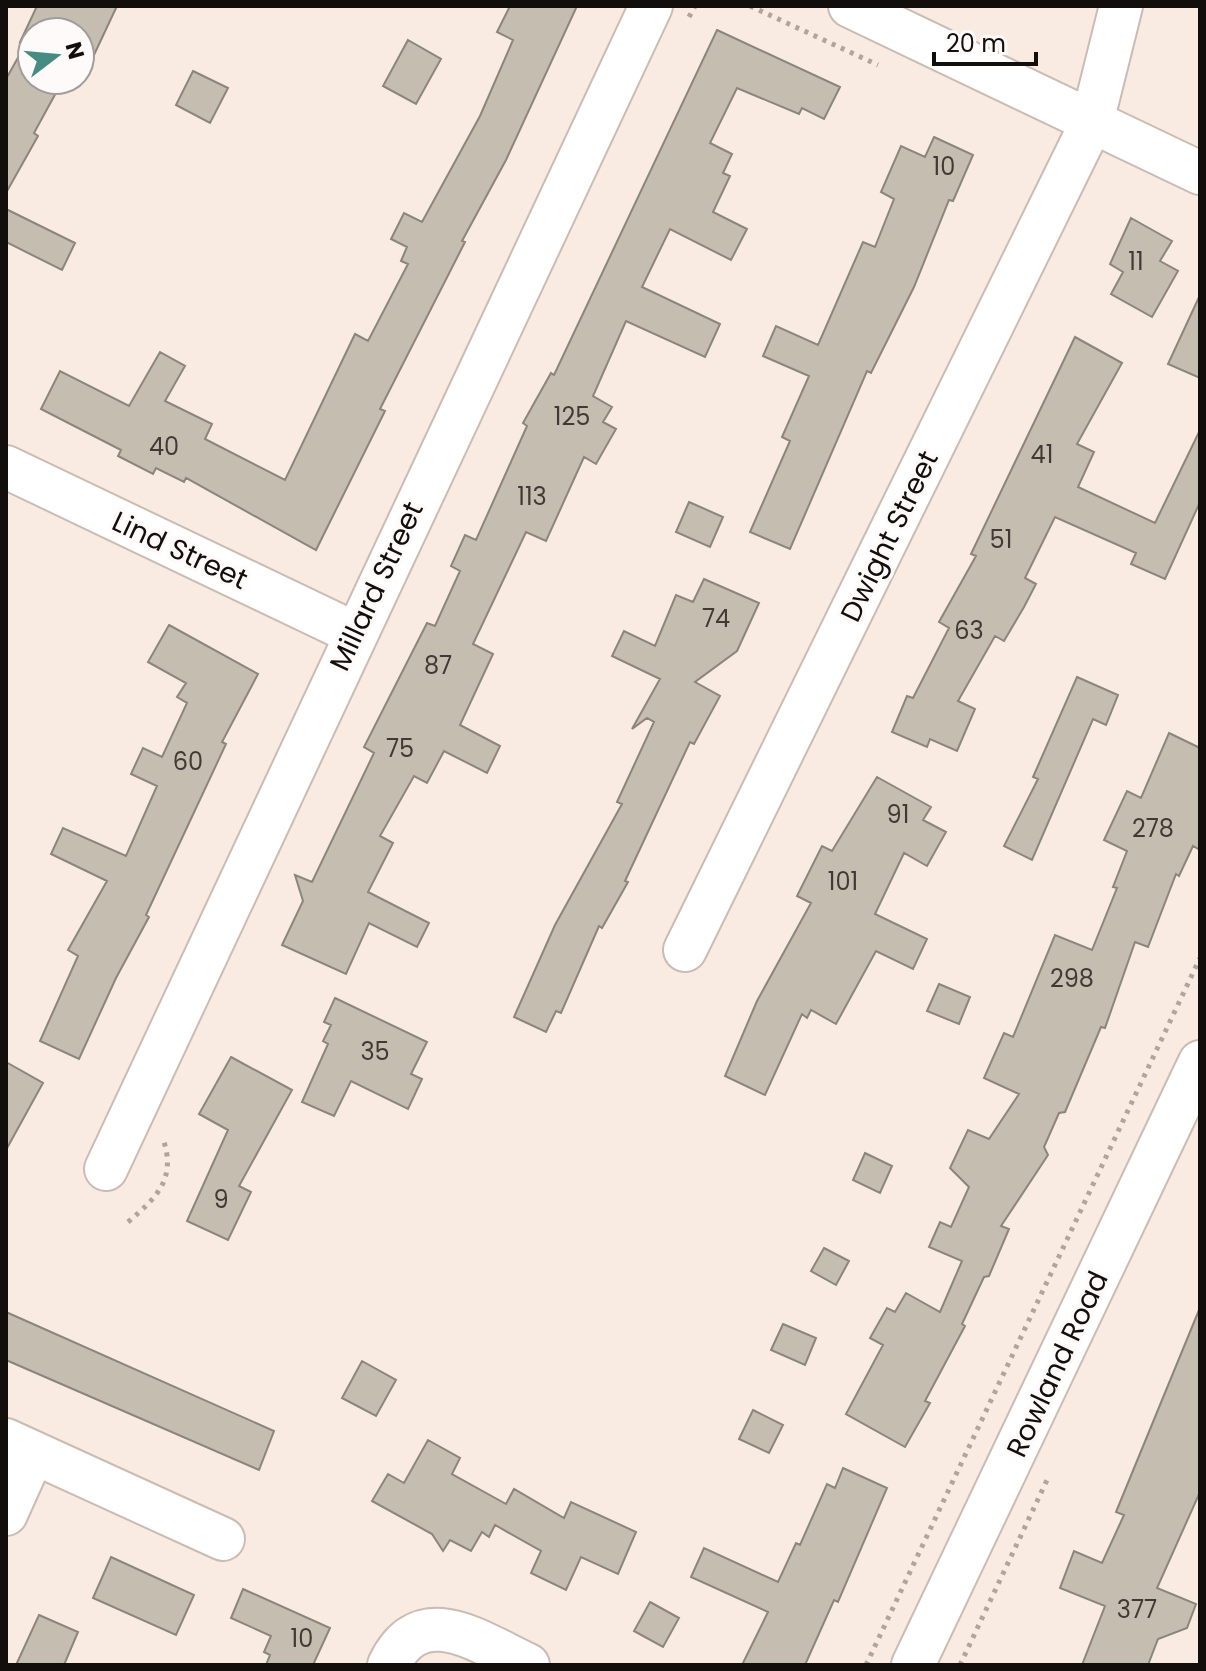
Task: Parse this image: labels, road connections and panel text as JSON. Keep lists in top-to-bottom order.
{
  "streets": {
    "street": [
      "Dwight Street",
      "Lind Street",
      "Millard Street",
      "Rowland Road"
    ]
  },
  "crossings": [
    ["Lind Street", "Millard Street"]
  ],
  "house_numbers": [
    "10",
    "11",
    "125",
    "40",
    "41",
    "113",
    "51",
    "74",
    "63",
    "87",
    "75",
    "60",
    "91",
    "278",
    "101",
    "298",
    "35",
    "9",
    "377",
    "10"
  ],
  "scale_bar": "20 m",
  "north": "right"
}
